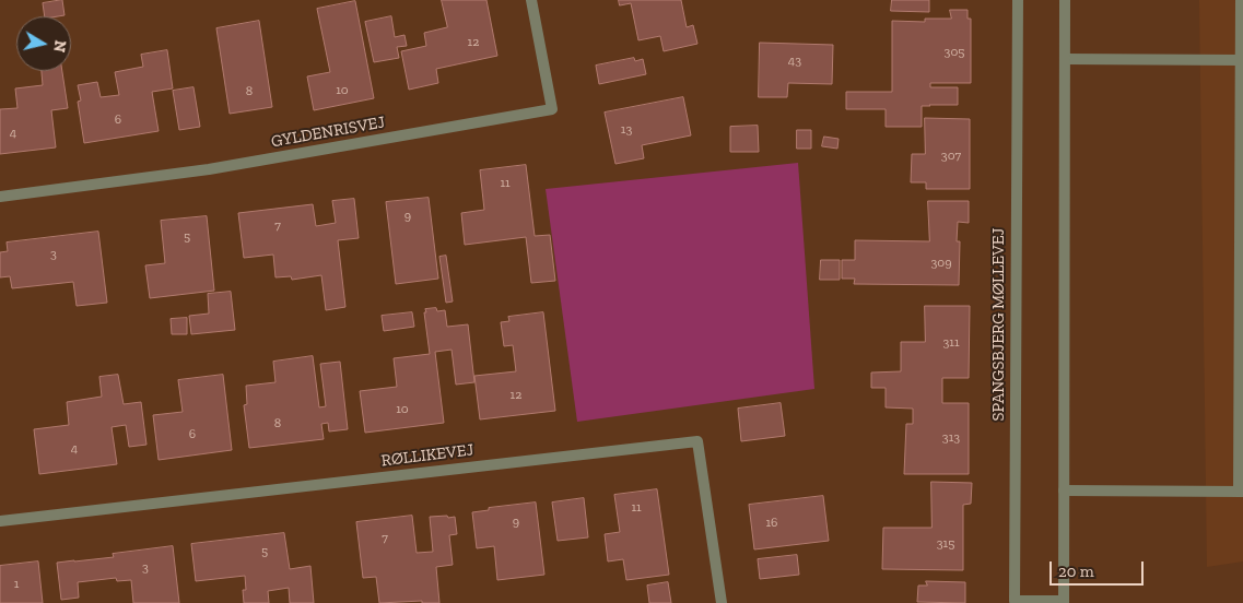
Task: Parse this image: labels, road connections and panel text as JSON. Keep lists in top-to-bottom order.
{
  "streets": {
    "street": ["GYLDENRISVEJ", "SPANGSBJERG MØLLEVEJ", "RØLLIKEVEJ"]
  },
  "house_numbers": [
    "12",
    "305",
    "43",
    "10",
    "8",
    "6",
    "13",
    "4",
    "307",
    "11",
    "9",
    "7",
    "5",
    "3",
    "309",
    "311",
    "12",
    "10",
    "8",
    "6",
    "313",
    "4",
    "11",
    "9",
    "16",
    "7",
    "315",
    "5",
    "3",
    "1"
  ],
  "scale_bar": "20 m",
  "north": "right"
}
